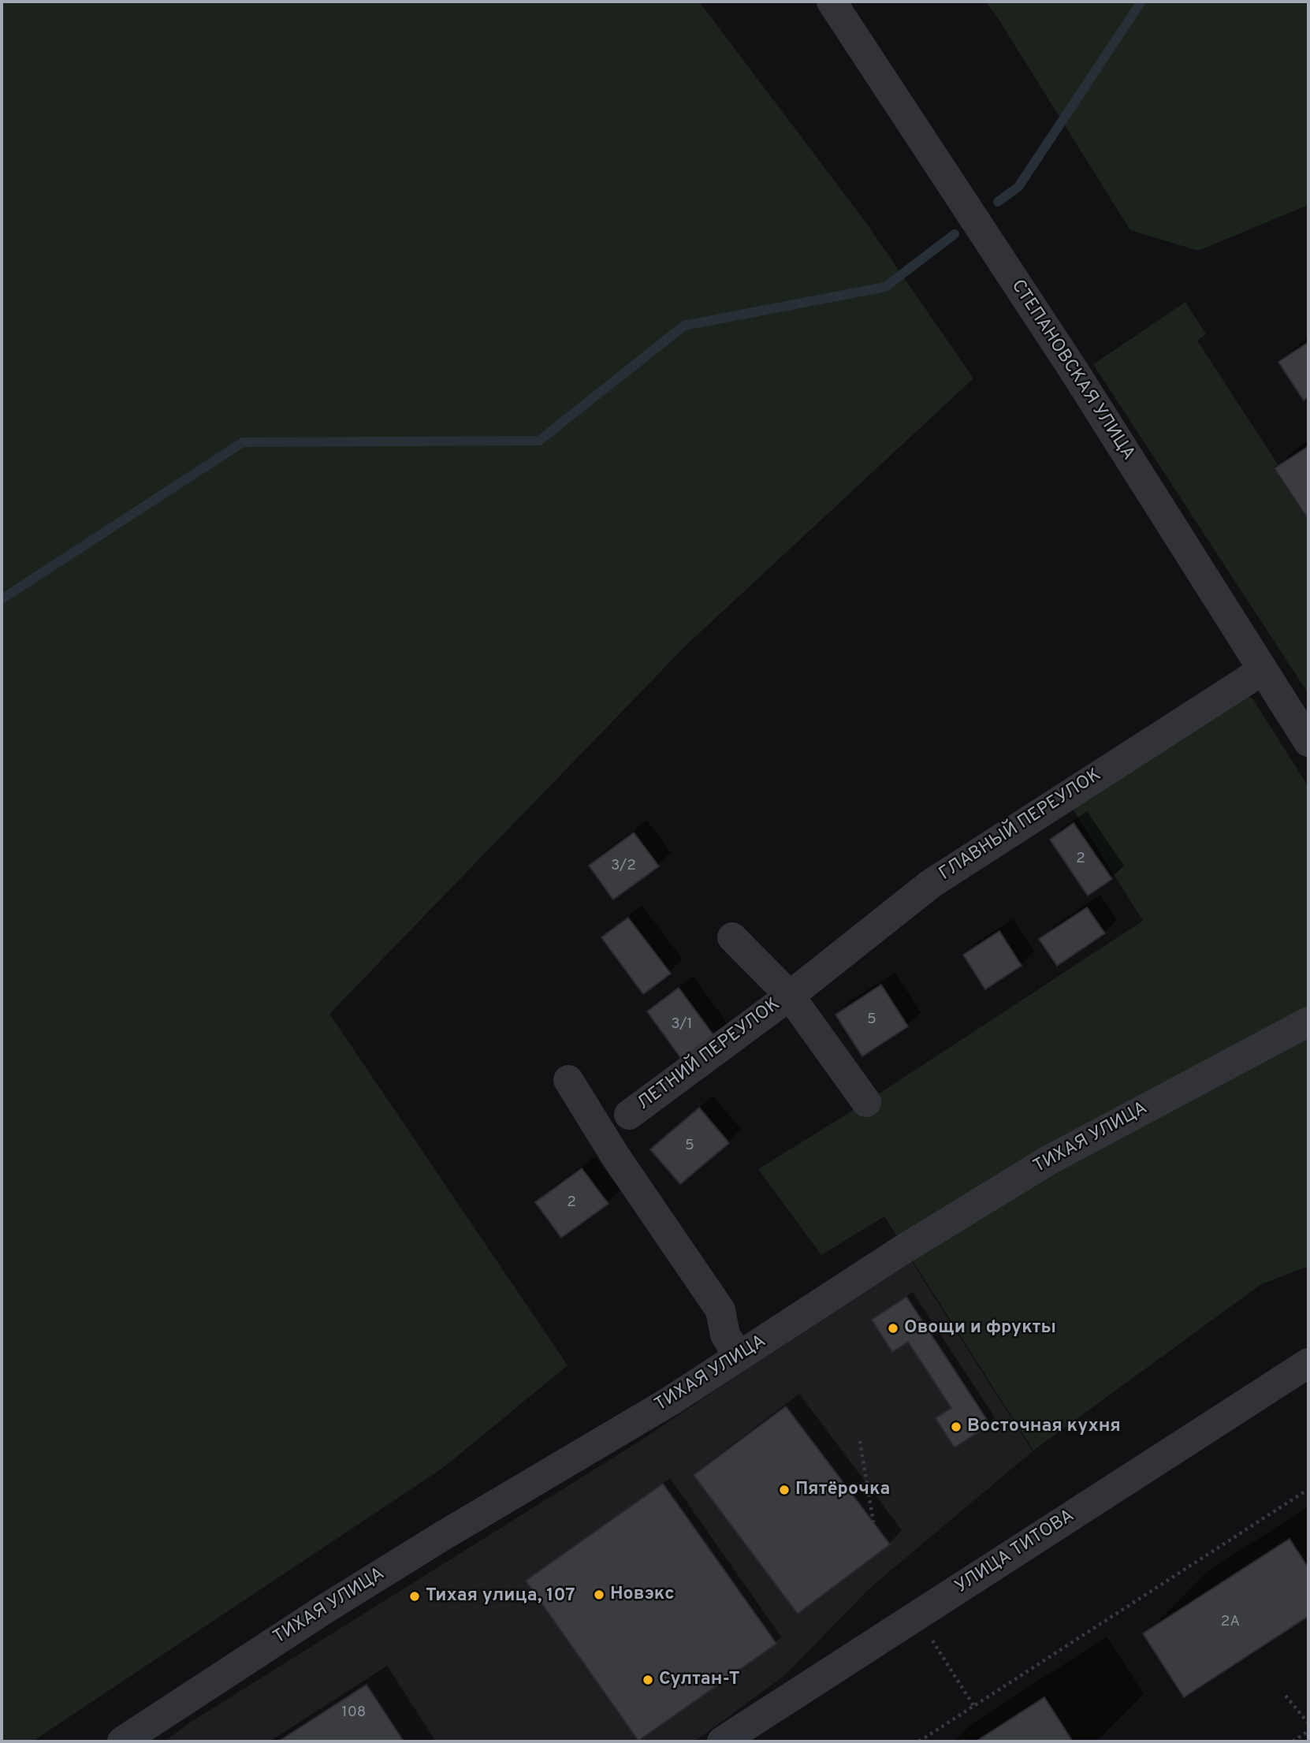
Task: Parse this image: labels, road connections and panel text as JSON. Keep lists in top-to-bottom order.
{
  "streets": {
    "street": [
      "СТЕПАНОВСКАЯ УЛИЦА",
      "ГЛАВНЫЙ ПЕРЕУЛОК",
      "ЛЕТНИЙ ПЕРЕУЛОК",
      "ТИХАЯ УЛИЦА",
      "УЛИЦА ТИТОВА"
    ]
  },
  "crossings": [
    ["СТЕПАНОВСКАЯ УЛИЦА", "ГЛАВНЫЙ ПЕРЕУЛОК"],
    ["ГЛАВНЫЙ ПЕРЕУЛОК", "ЛЕТНИЙ ПЕРЕУЛОК"]
  ],
  "places": [
    "Овощи и фрукты",
    "Восточная кухня",
    "Пятёрочка",
    "Новэкс",
    "Тихая улица, 107",
    "Султан-Т"
  ],
  "house_numbers": [
    "2",
    "3/2",
    "5",
    "3/1",
    "5",
    "2",
    "2А",
    "108"
  ]
}
